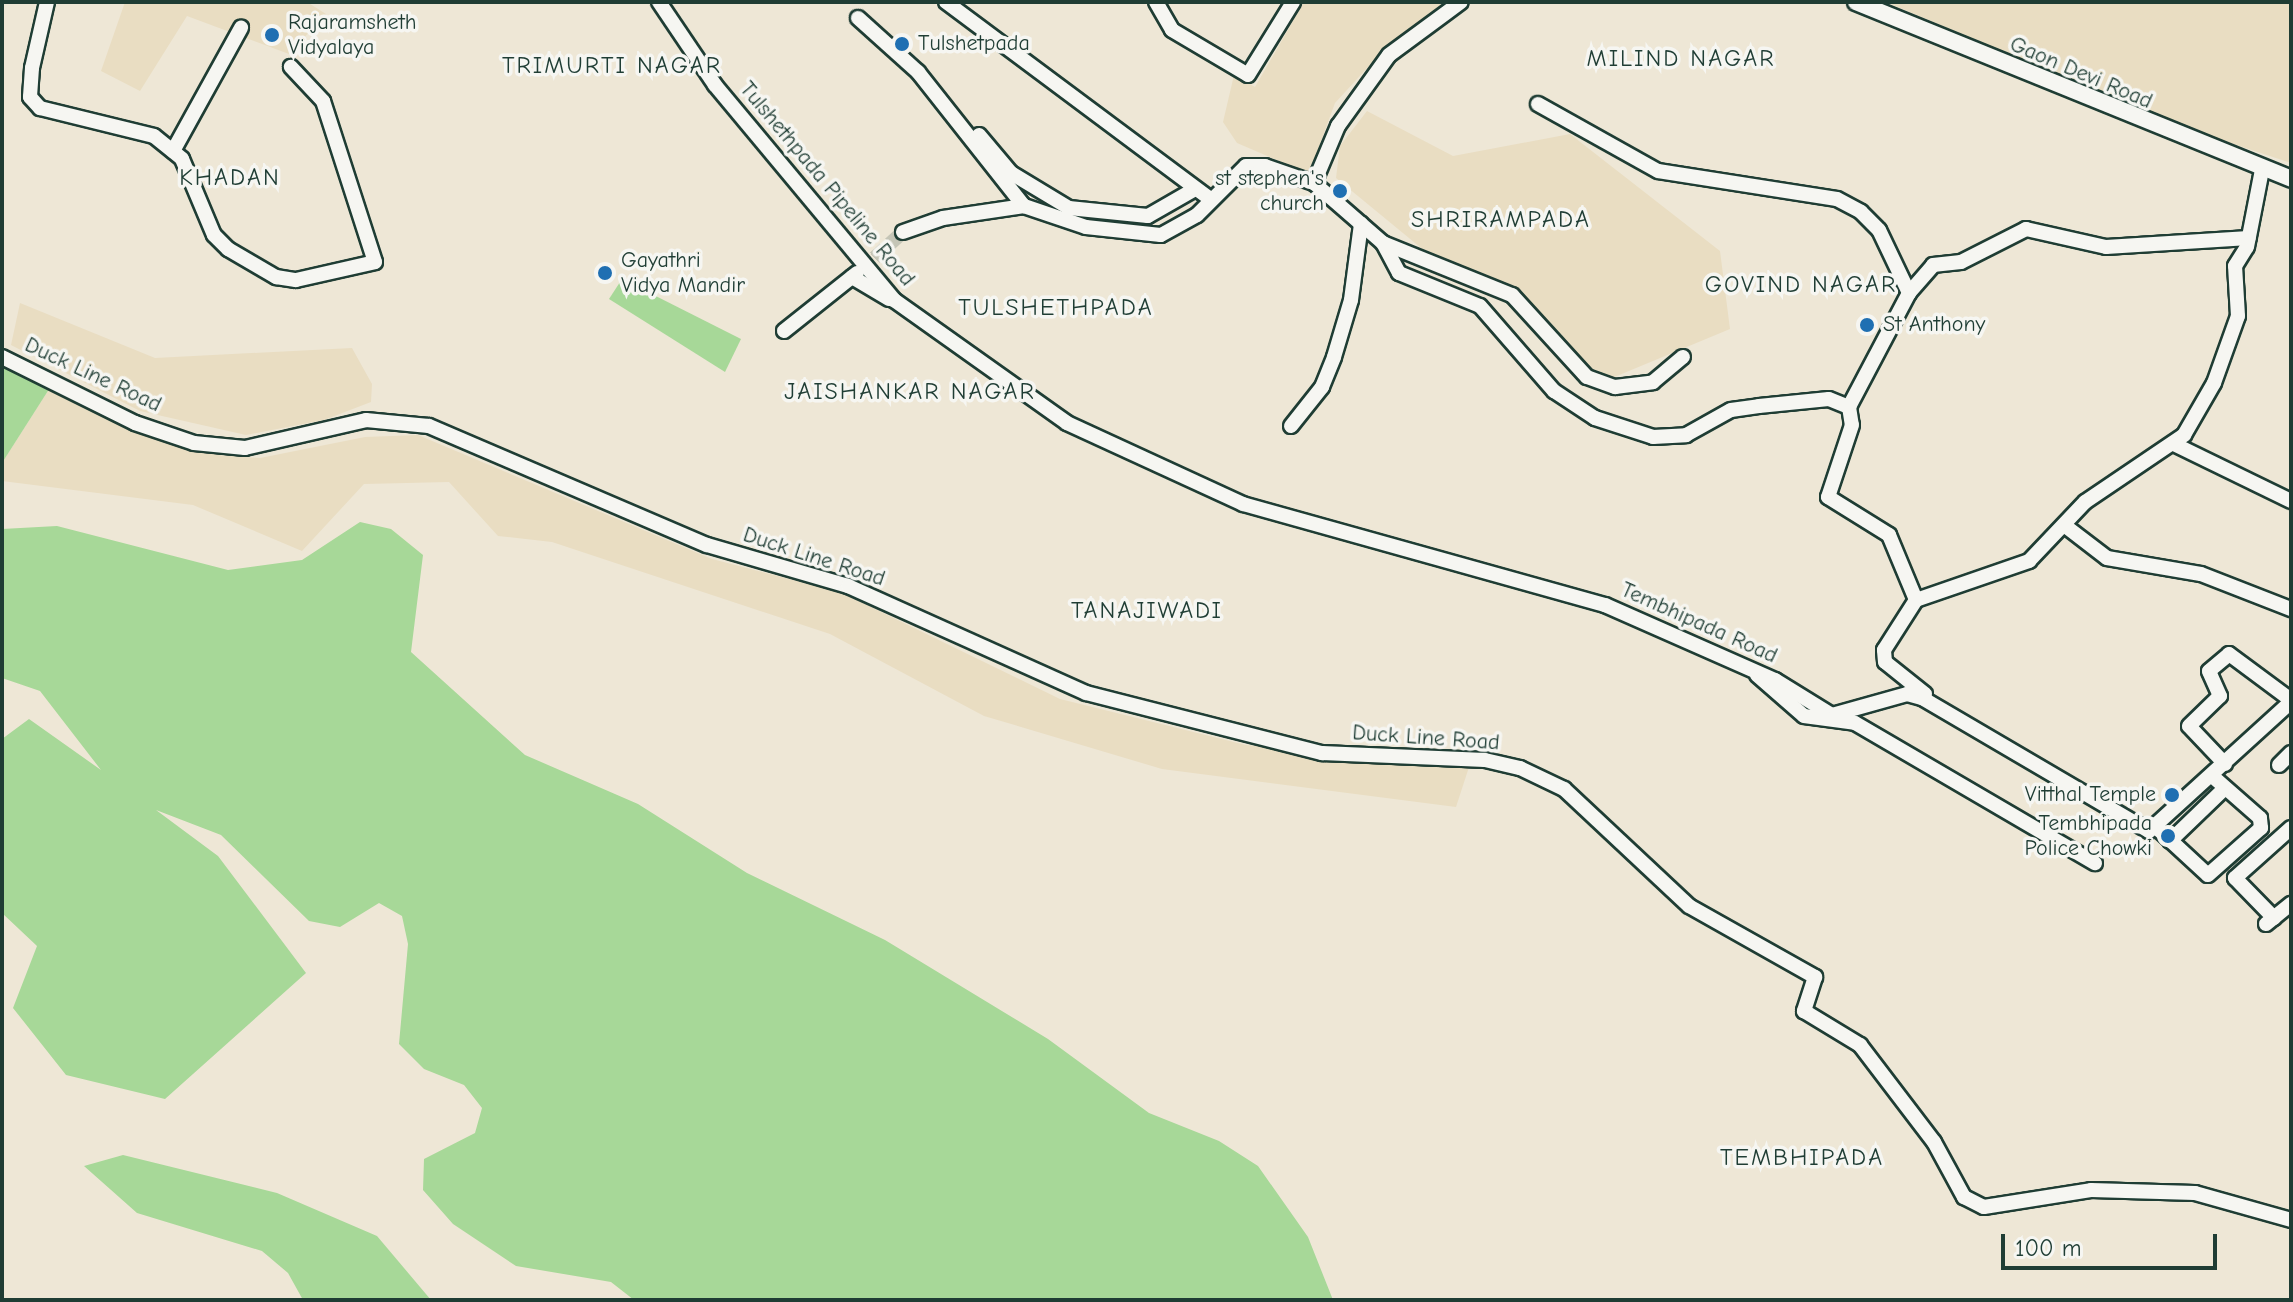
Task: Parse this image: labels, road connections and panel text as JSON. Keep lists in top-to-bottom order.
{
  "streets": {
    "street": [
      "Gaon Devi Road",
      "Tulshethpada Pipeline Road",
      "Duck Line Road",
      "Tembhipada Road"
    ]
  },
  "crossings": [
    ["Tulshethpada Pipeline Road", "Tembhipada Road"]
  ],
  "districts": [
    "MILIND NAGAR",
    "TRIMURTI NAGAR",
    "KHADAN",
    "SHRIRAMPADA",
    "GOVIND NAGAR",
    "TULSHETHPADA",
    "JAISHANKAR NAGAR",
    "TANAJIWADI",
    "TEMBHIPADA"
  ],
  "places": [
    "Rajaramsheth Vidyalaya",
    "Tulshetpada",
    "st stephen's church",
    "Gayathri Vidya Mandir",
    "St Anthony",
    "Vitthal Temple",
    "Tembhipada Police Chowki"
  ],
  "scale_bar": "100 m"
}
